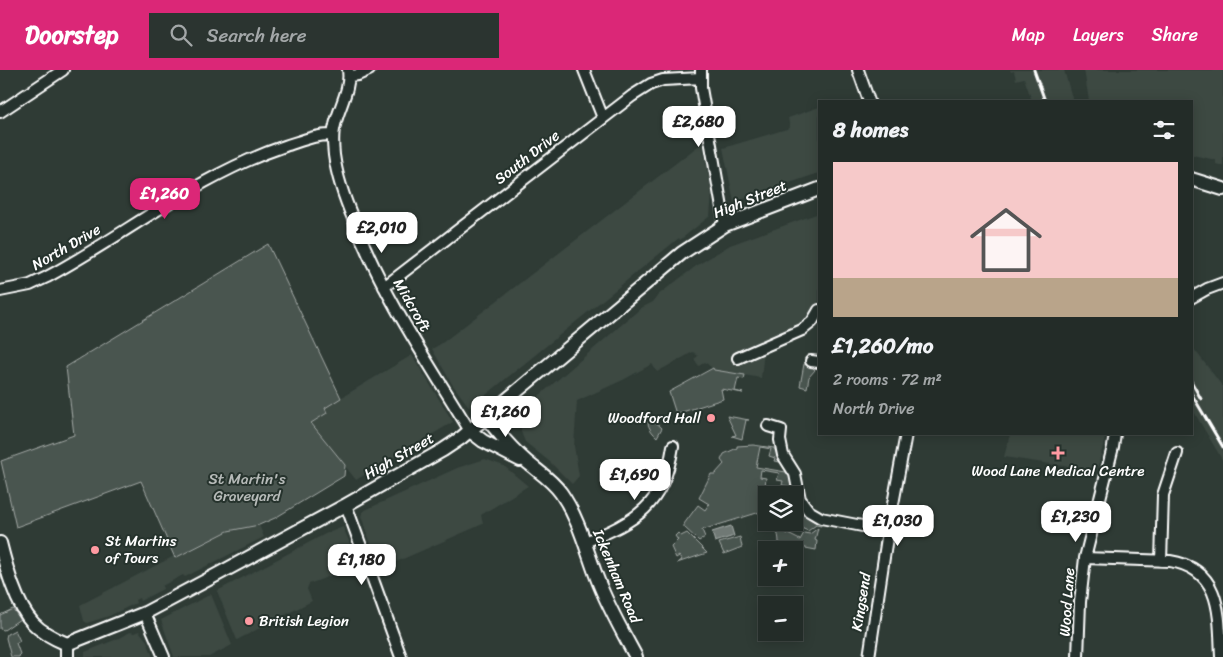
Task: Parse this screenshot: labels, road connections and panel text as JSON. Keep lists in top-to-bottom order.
{
  "streets": {
    "main road": ["High Street", "Ickenham Road"],
    "street": [
      "South Drive",
      "North Drive",
      "Midcroft",
      "Kingsend",
      "Wood Lane"
    ]
  },
  "crossings": [
    ["South Drive", "Midcroft"],
    ["High Street", "Midcroft"],
    ["High Street", "Ickenham Road"],
    ["North Drive", "Midcroft"],
    ["Midcroft", "Ickenham Road"]
  ],
  "parks": ["St Martin's Graveyard"],
  "places": {
    "other": ["Woodford Hall", "St Martins of Tours", "British Legion"],
    "health": ["Wood Lane Medical Centre"]
  },
  "page": {
    "header": "Doorstep",
    "search": "Search here",
    "nav": ["Map", "Layers", "Share"],
    "heading": "8 homes",
    "price": [
      "£2,680",
      "£1,260",
      "£2,010",
      "£1,260",
      "£1,690",
      "£1,230",
      "£1,030",
      "£1,180"
    ],
    "list": [
      {
        "name": "£1,260/mo",
        "note": "2 rooms · 72 m² · North Drive"
      }
    ],
    "map_buttons": ["+", "−"]
  }
}
